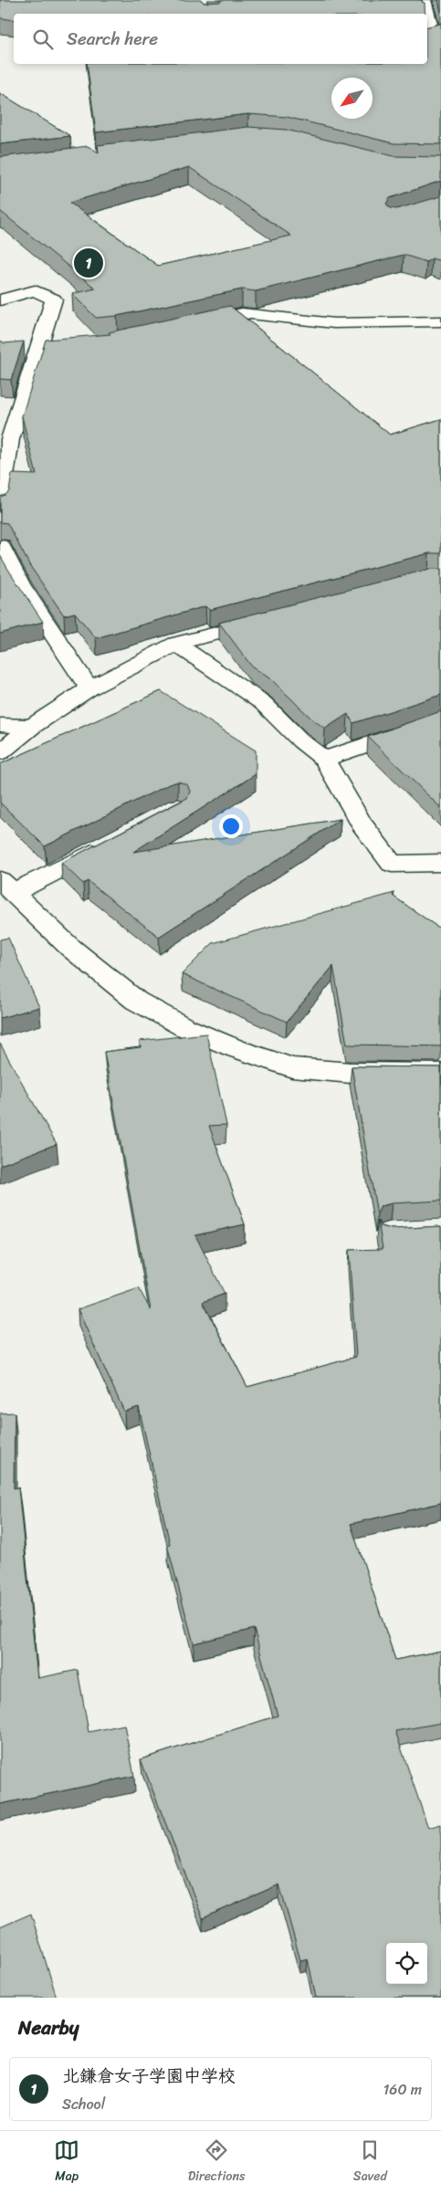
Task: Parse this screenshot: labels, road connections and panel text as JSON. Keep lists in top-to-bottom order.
{
  "north": "bottom left",
  "page": {
    "search": "Search here",
    "pins": "1",
    "heading": "Nearby",
    "list": [
      {
        "mark": "1",
        "name": "北鎌倉女子学園中学校",
        "note": "School",
        "value": "160 m"
      }
    ],
    "nav": ["Map", "Directions", "Saved"]
  }
}
